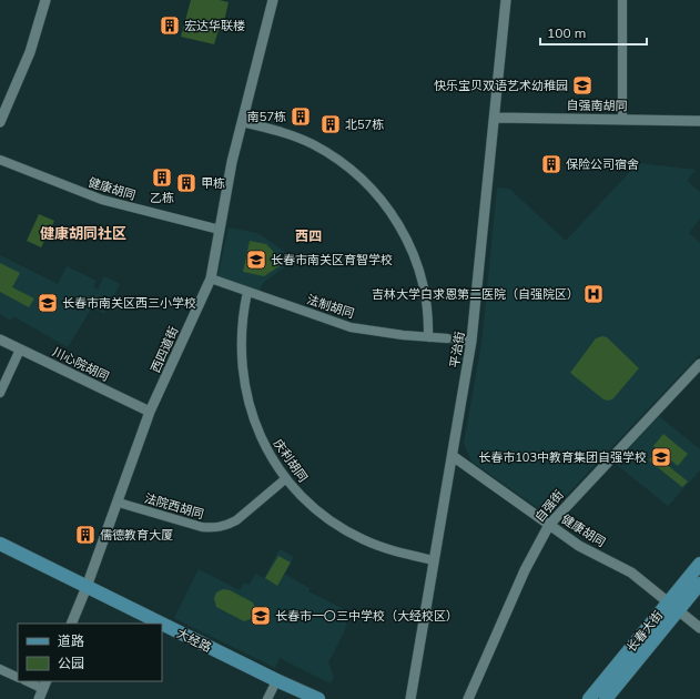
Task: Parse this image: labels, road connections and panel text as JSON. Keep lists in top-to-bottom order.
{
  "streets": {
    "main road": ["长春大街", "大经路"],
    "street": [
      "自强南胡同",
      "健康胡同",
      "法制胡同",
      "西四道街",
      "平治街",
      "川心院胡同",
      "庆利胡同",
      "法院西胡同",
      "自强街"
    ]
  },
  "crossings": [
    ["自强南胡同", "平治街"],
    ["健康胡同", "西四道街"],
    ["健康胡同", "平治街"],
    ["健康胡同", "自强街"],
    ["健康胡同", "长春大街"],
    ["法制胡同", "西四道街"],
    ["法制胡同", "庆利胡同"],
    ["西四道街", "川心院胡同"],
    ["西四道街", "法院西胡同"],
    ["西四道街", "大经路"],
    ["平治街", "庆利胡同"],
    ["庆利胡同", "法院西胡同"]
  ],
  "districts": ["健康胡同社区", "西四"],
  "places": {
    "building": [
      "宏达华联楼",
      "南57栋",
      "北57栋",
      "保险公司宿舍",
      "乙栋",
      "甲栋",
      "儒德教育大厦"
    ],
    "school or university": [
      "快乐宝贝双语艺术幼稚园",
      "长春市南关区育智学校",
      "长春市南关区西三小学校",
      "长春市103中教育集团自强学校",
      "长春市一〇三中学校（大经校区）"
    ],
    "hospital": ["吉林大学白求恩第二医院（自强院区）"]
  },
  "legend": ["道路", "公园"],
  "scale_bar": "100 m"
}
